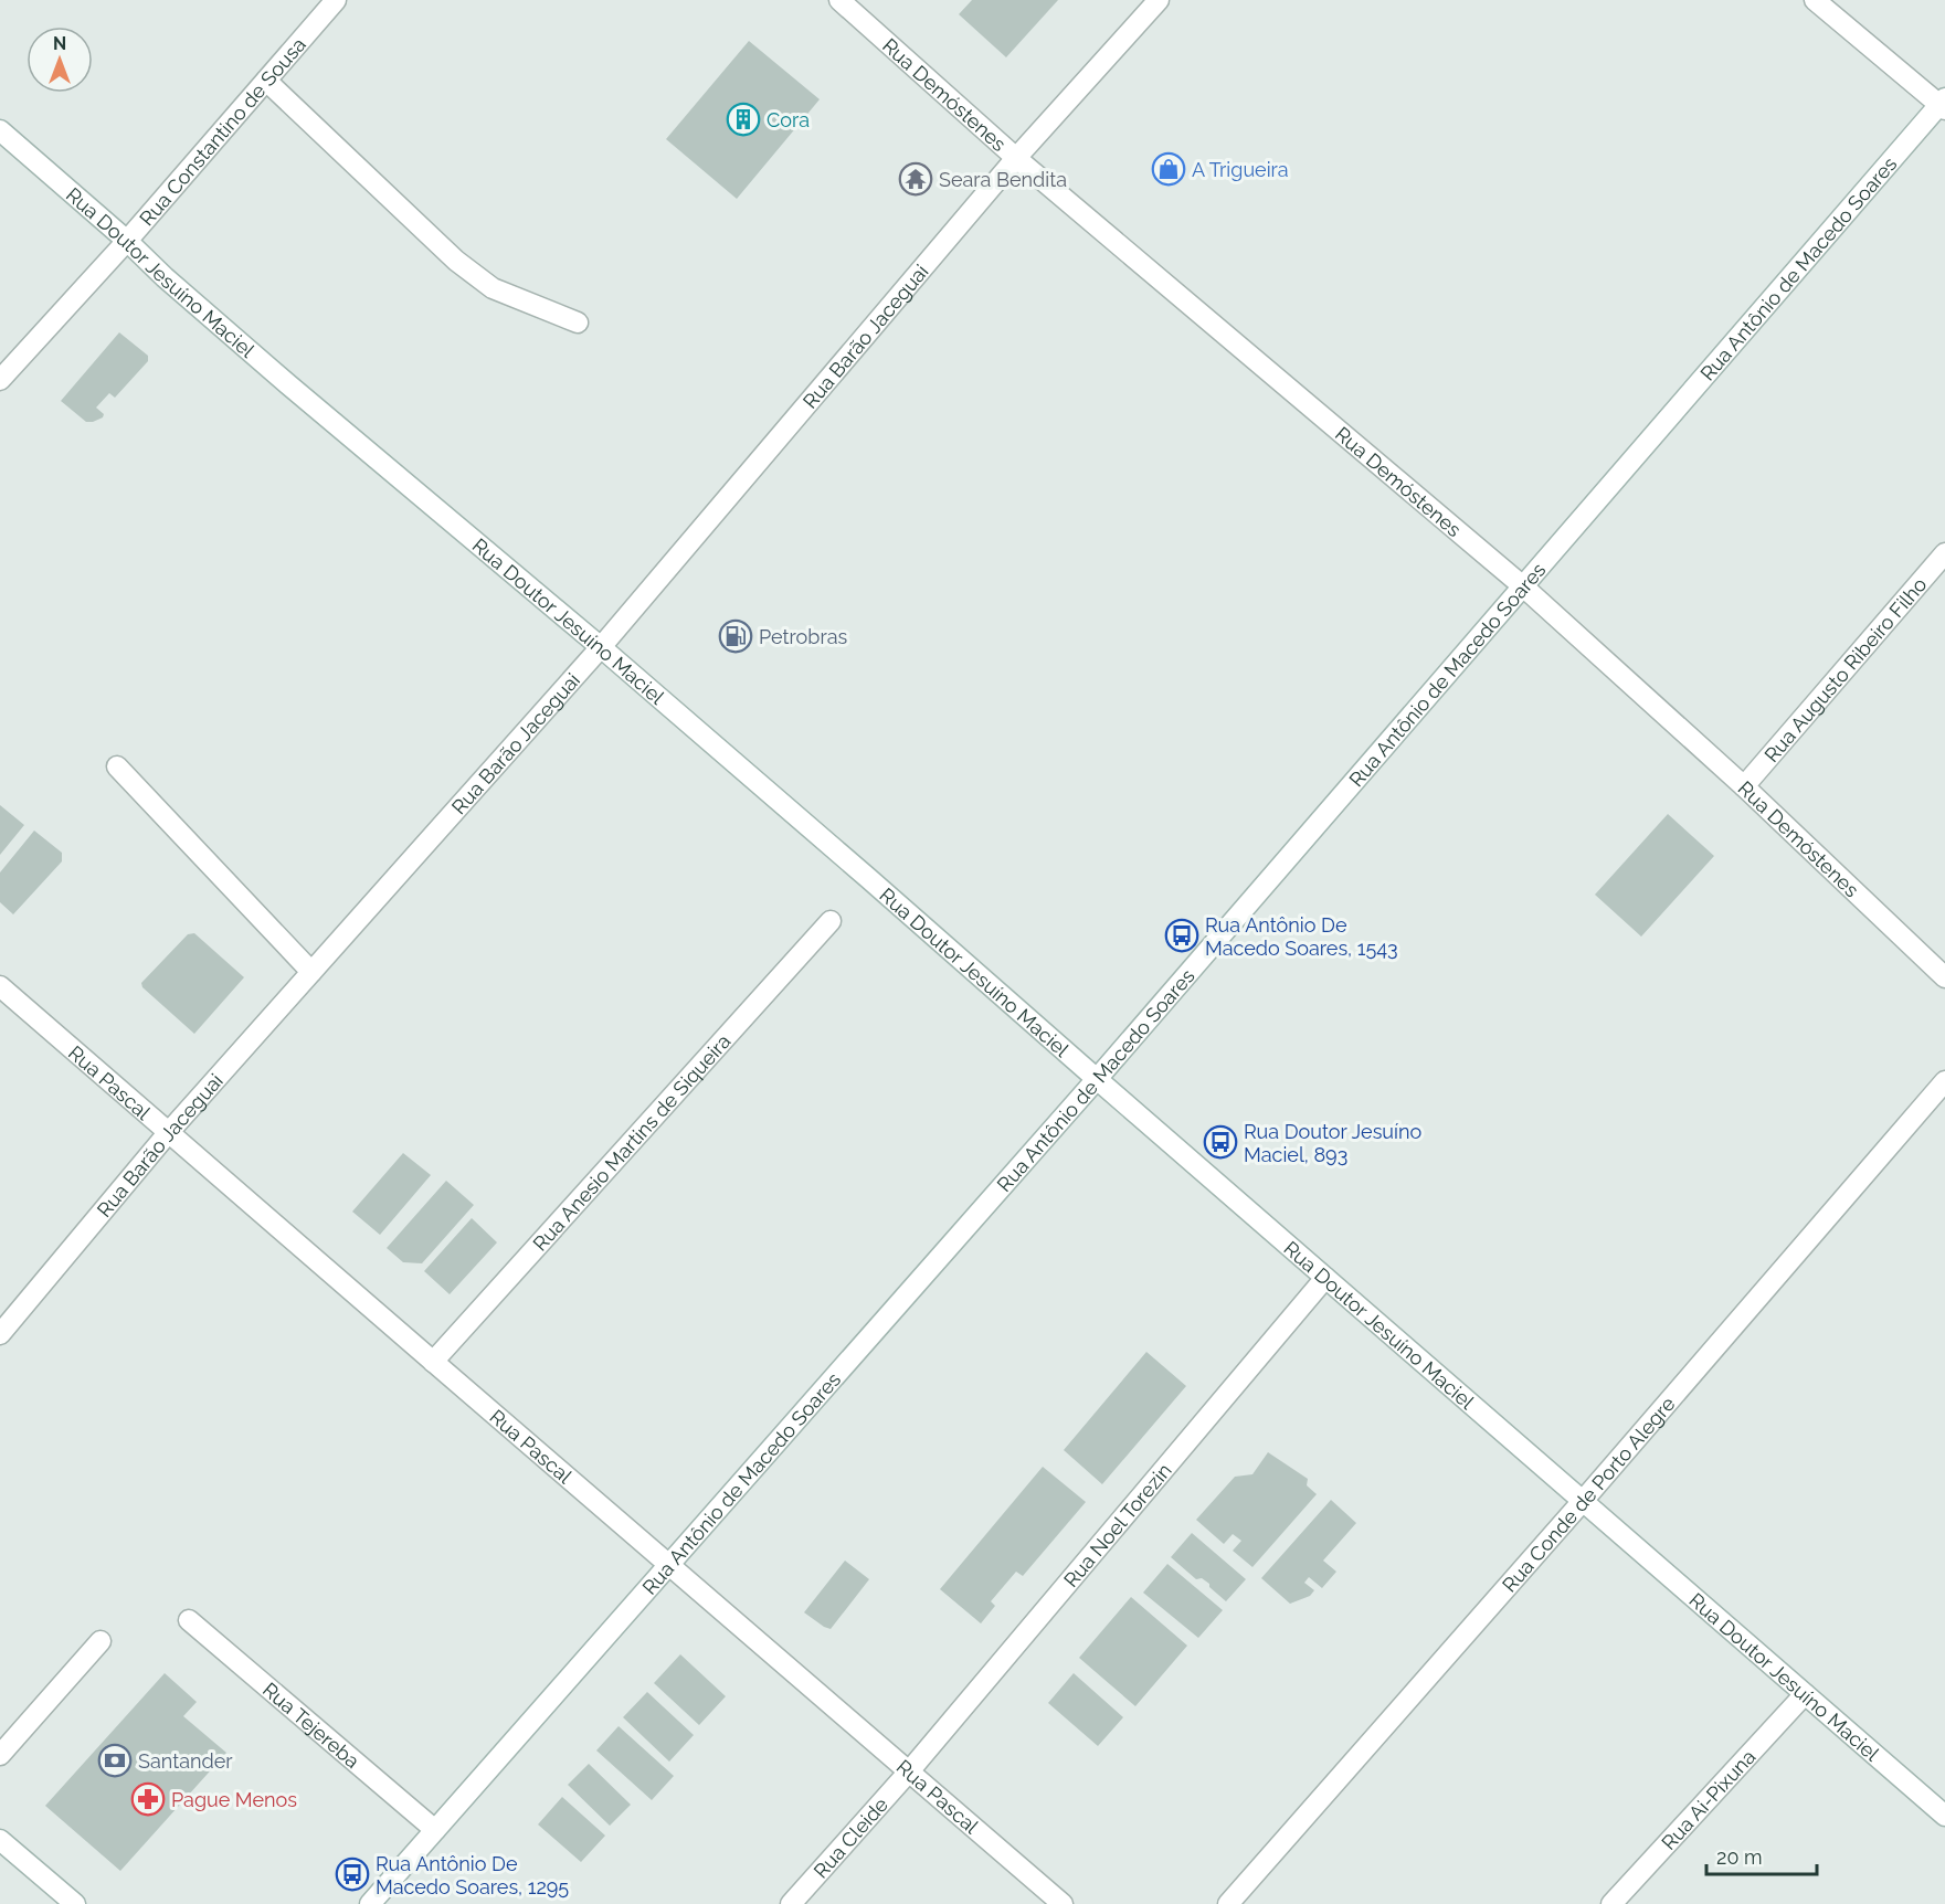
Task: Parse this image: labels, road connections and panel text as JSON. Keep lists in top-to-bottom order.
{
  "streets": {
    "street": [
      "Rua Demóstenes",
      "Rua Constantino de Sousa",
      "Rua Antônio de Macedo Soares",
      "Rua Doutor Jesuíno Maciel",
      "Rua Barão Jaceguai",
      "Rua Augusto Ribeiro Filho",
      "Rua Pascal",
      "Rua Anesio Martins de Siqueira",
      "Rua Conde de Porto Alegre",
      "Rua Noel Torezin",
      "Rua Tejereba",
      "Rua Ai-Pixuna",
      "Rua Cleide"
    ]
  },
  "crossings": [
    ["Rua Demóstenes", "Rua Antônio de Macedo Soares"],
    ["Rua Demóstenes", "Rua Barão Jaceguai"],
    ["Rua Demóstenes", "Rua Augusto Ribeiro Filho"],
    ["Rua Constantino de Sousa", "Rua Doutor Jesuíno Maciel"],
    ["Rua Antônio de Macedo Soares", "Rua Doutor Jesuíno Maciel"],
    ["Rua Antônio de Macedo Soares", "Rua Pascal"],
    ["Rua Antônio de Macedo Soares", "Rua Tejereba"],
    ["Rua Doutor Jesuíno Maciel", "Rua Barão Jaceguai"],
    ["Rua Doutor Jesuíno Maciel", "Rua Conde de Porto Alegre"],
    ["Rua Doutor Jesuíno Maciel", "Rua Noel Torezin"],
    ["Rua Doutor Jesuíno Maciel", "Rua Ai-Pixuna"],
    ["Rua Barão Jaceguai", "Rua Pascal"],
    ["Rua Pascal", "Rua Anesio Martins de Siqueira"],
    ["Rua Pascal", "Rua Noel Torezin"],
    ["Rua Pascal", "Rua Cleide"],
    ["Rua Noel Torezin", "Rua Cleide"]
  ],
  "places": {
    "building": ["Cora"],
    "shop": ["A Trigueira"],
    "temple": ["Seara Bendita"],
    "fuel station": ["Petrobras"],
    "bus stop": ["Rua Antônio De Macedo Soares, 1543", "Rua Doutor Jesuíno Maciel, 893", "Rua Antônio De Macedo Soares, 1295"],
    "bank": ["Santander"],
    "pharmacy": ["Pague Menos"]
  },
  "scale_bar": "20 m",
  "north": "top"
}
